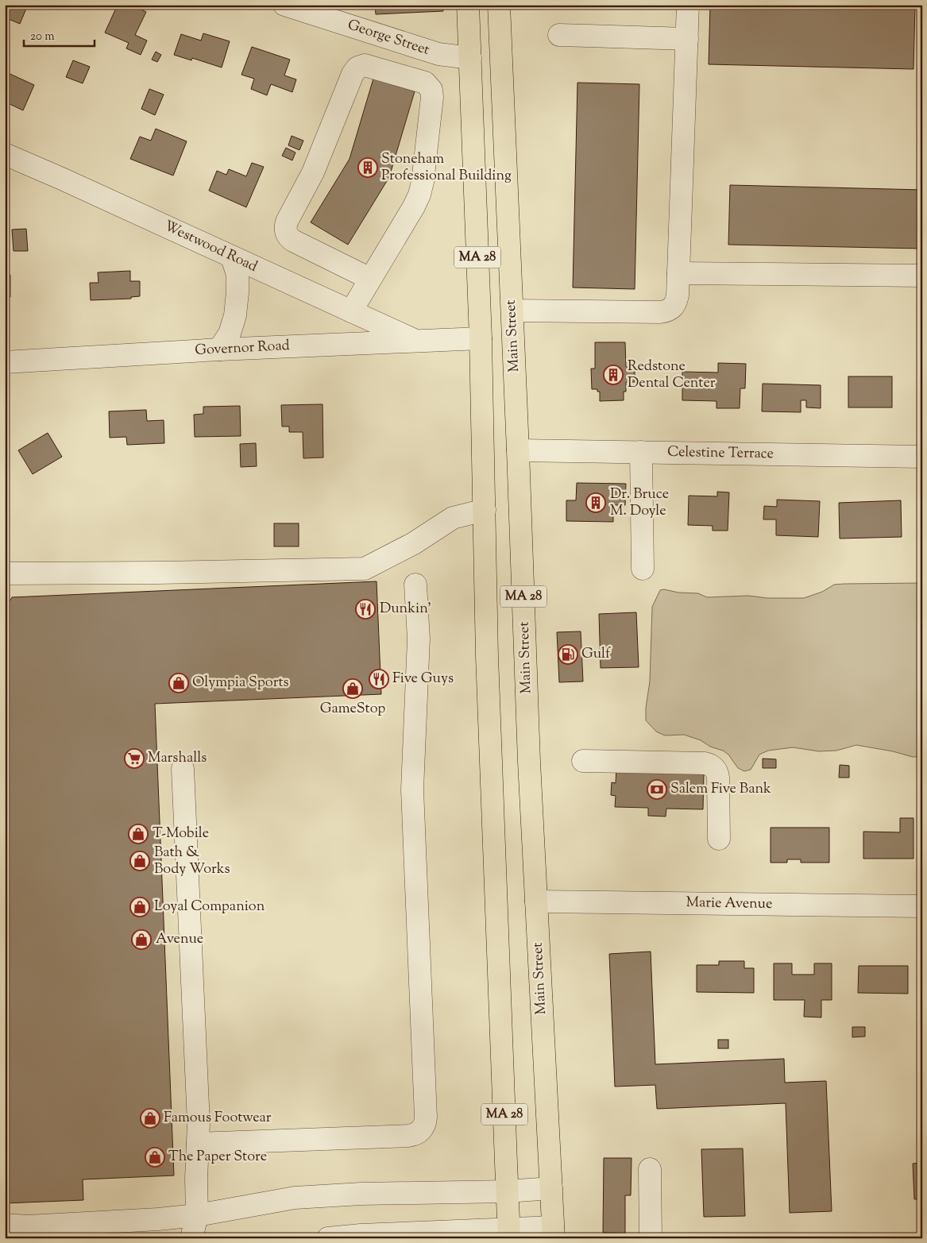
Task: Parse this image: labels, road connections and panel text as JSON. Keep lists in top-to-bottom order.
{
  "streets": {
    "main road": ["MA 28", "Main Street"],
    "street": [
      "George Street",
      "Westwood Road",
      "Governor Road",
      "Celestine Terrace",
      "Marie Avenue"
    ]
  },
  "crossings": [
    ["George Street", "MA 28"],
    ["Westwood Road", "Governor Road"],
    ["MA 28", "Governor Road"],
    ["Main Street", "Celestine Terrace"],
    ["Main Street", "Marie Avenue"]
  ],
  "places": {
    "building": ["Stoneham Professional Building", "Redstone Dental Center", "Dr. Bruce M. Doyle"],
    "restaurant": ["Dunkin'", "Five Guys"],
    "fuel station": ["Gulf"],
    "shop": [
      "Olympia Sports",
      "GameStop",
      "T-Mobile",
      "Bath & Body Works",
      "Loyal Companion",
      "Avenue",
      "Famous Footwear",
      "The Paper Store"
    ],
    "supermarket": ["Marshalls"],
    "bank": ["Salem Five Bank"]
  },
  "scale_bar": "20 m"
}
